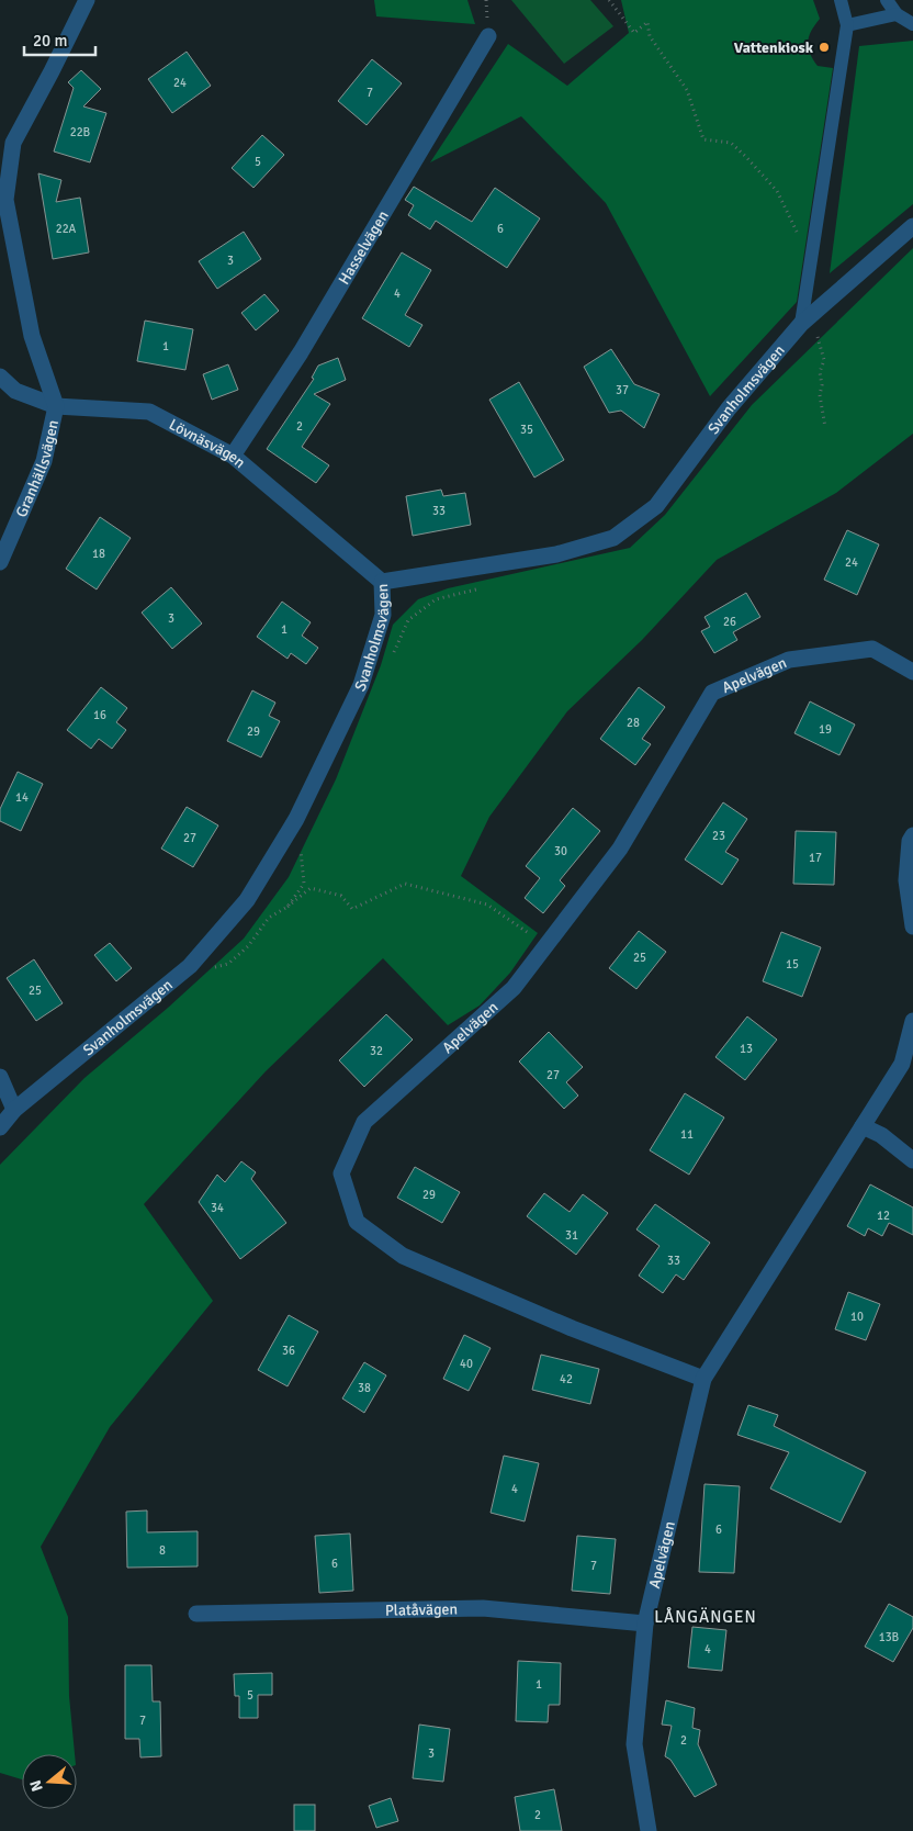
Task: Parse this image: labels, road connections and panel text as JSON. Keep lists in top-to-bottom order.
{
  "streets": {
    "street": [
      "Hasselvägen",
      "Svanholmsvägen",
      "Lövnäsvägen",
      "Granhällsvägen",
      "Apelvägen",
      "Platåvägen"
    ]
  },
  "crossings": [
    ["Hasselvägen", "Lövnäsvägen"],
    ["Svanholmsvägen", "Lövnäsvägen"],
    ["Lövnäsvägen", "Granhällsvägen"],
    ["Apelvägen", "Platåvägen"]
  ],
  "districts": ["LÅNGÄNGEN"],
  "places": ["Vattenkiosk"],
  "house_numbers": [
    "24",
    "7",
    "22B",
    "5",
    "22A",
    "6",
    "3",
    "4",
    "1",
    "37",
    "2",
    "35",
    "33",
    "18",
    "24",
    "3",
    "26",
    "1",
    "16",
    "28",
    "19",
    "29",
    "14",
    "23",
    "27",
    "30",
    "17",
    "25",
    "15",
    "25",
    "13",
    "32",
    "27",
    "11",
    "29",
    "34",
    "12",
    "31",
    "33",
    "10",
    "36",
    "40",
    "42",
    "38",
    "4",
    "6",
    "8",
    "6",
    "7",
    "13B",
    "4",
    "1",
    "5",
    "7",
    "2",
    "3",
    "2"
  ],
  "scale_bar": "20 m",
  "north": "left"
}
